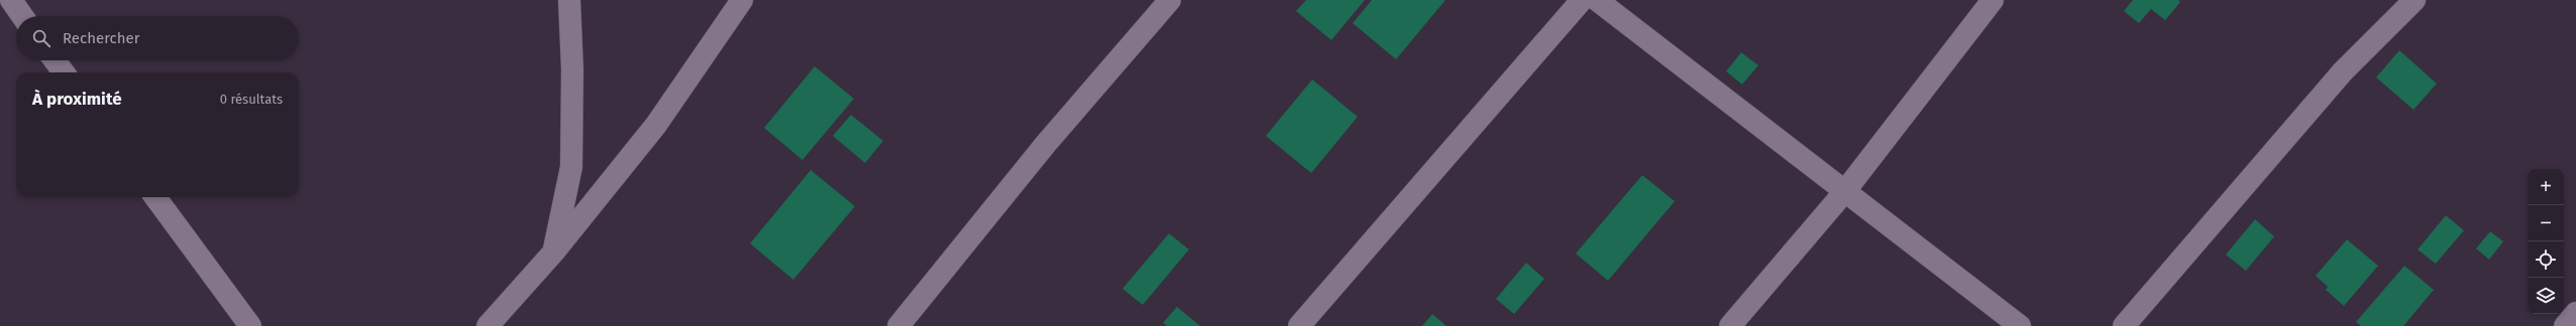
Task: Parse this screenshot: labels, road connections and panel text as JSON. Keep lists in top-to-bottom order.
{
  "page": {
    "search": "Rechercher",
    "heading": ["À proximité", "0 résultats"],
    "map_buttons": ["+", "−"]
  }
}
